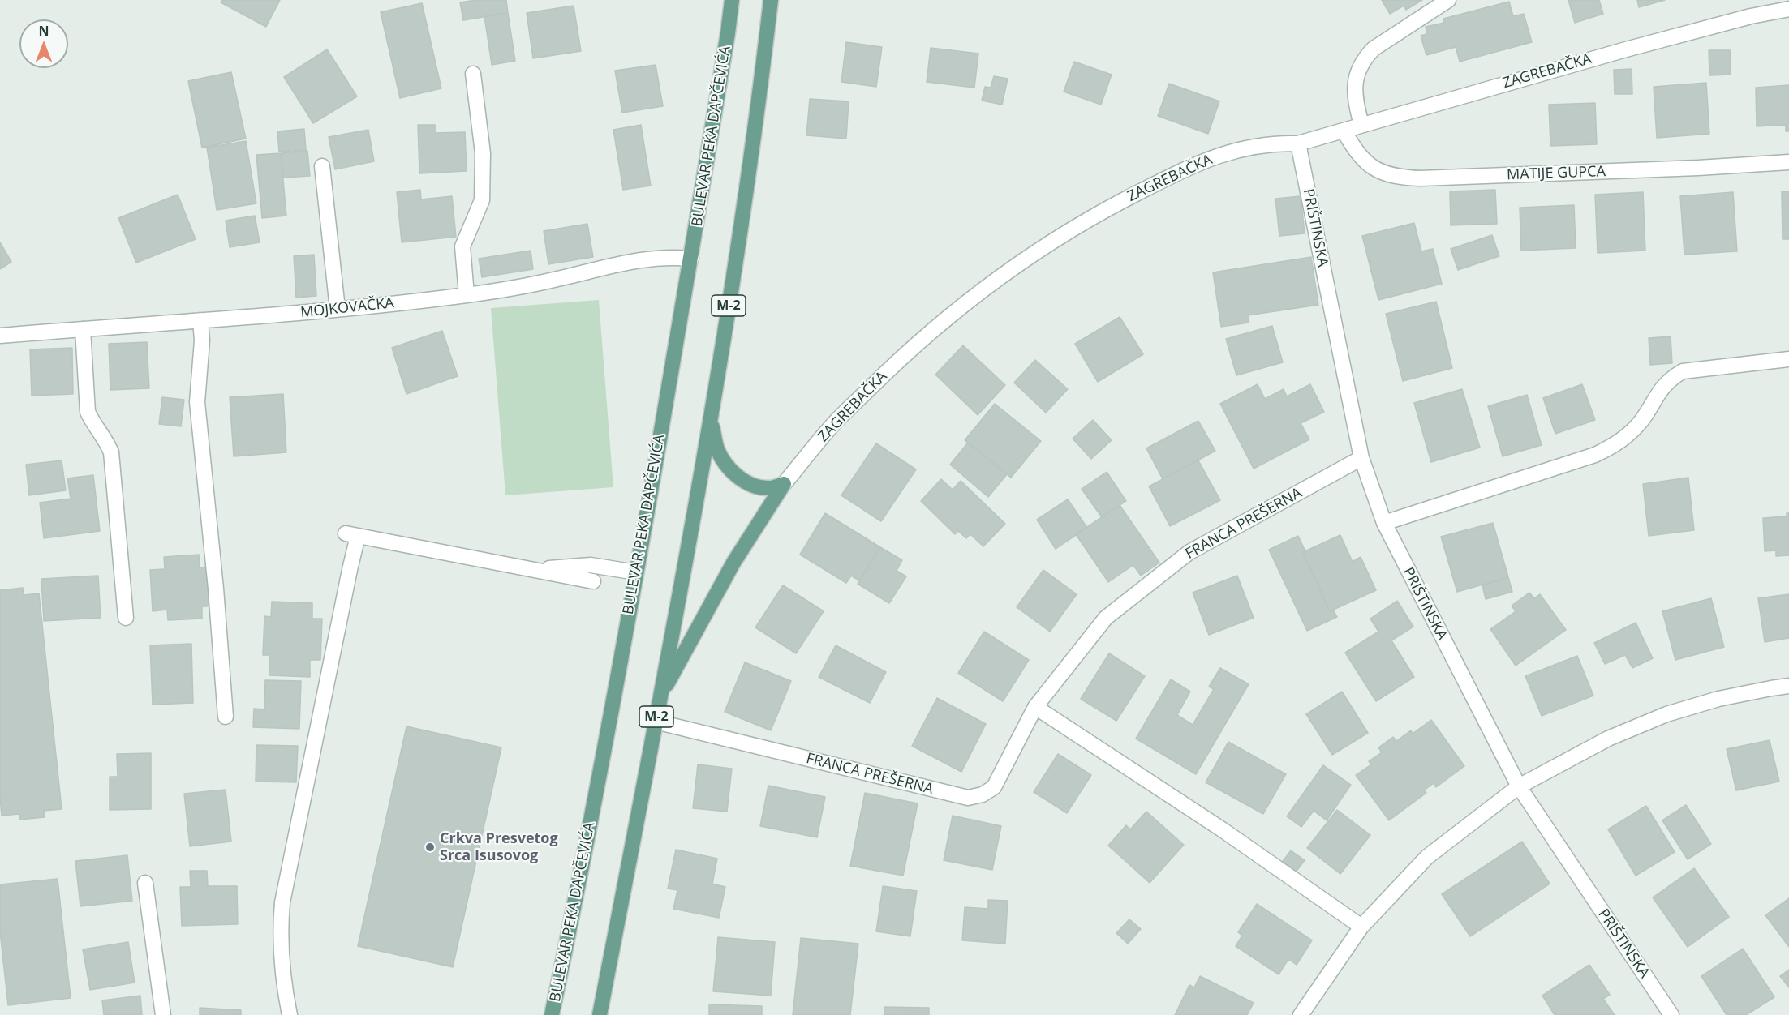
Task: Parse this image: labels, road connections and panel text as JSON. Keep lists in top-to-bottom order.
{
  "streets": {
    "main road": ["BULEVAR PEKA DAPČEVIĆA", "M-2"],
    "street": [
      "ZAGREBAČKA",
      "MATIJE GUPCA",
      "PRIŠTINSKA",
      "MOJKOVAČKA",
      "FRANCA PREŠERNA"
    ]
  },
  "crossings": [
    ["ZAGREBAČKA", "MATIJE GUPCA"],
    ["ZAGREBAČKA", "PRIŠTINSKA"],
    ["BULEVAR PEKA DAPČEVIĆA", "MOJKOVAČKA"],
    ["PRIŠTINSKA", "FRANCA PREŠERNA"],
    ["M-2", "FRANCA PREŠERNA"]
  ],
  "places": ["Crkva Presvetog Srca Isusovog"],
  "north": "top"
}
